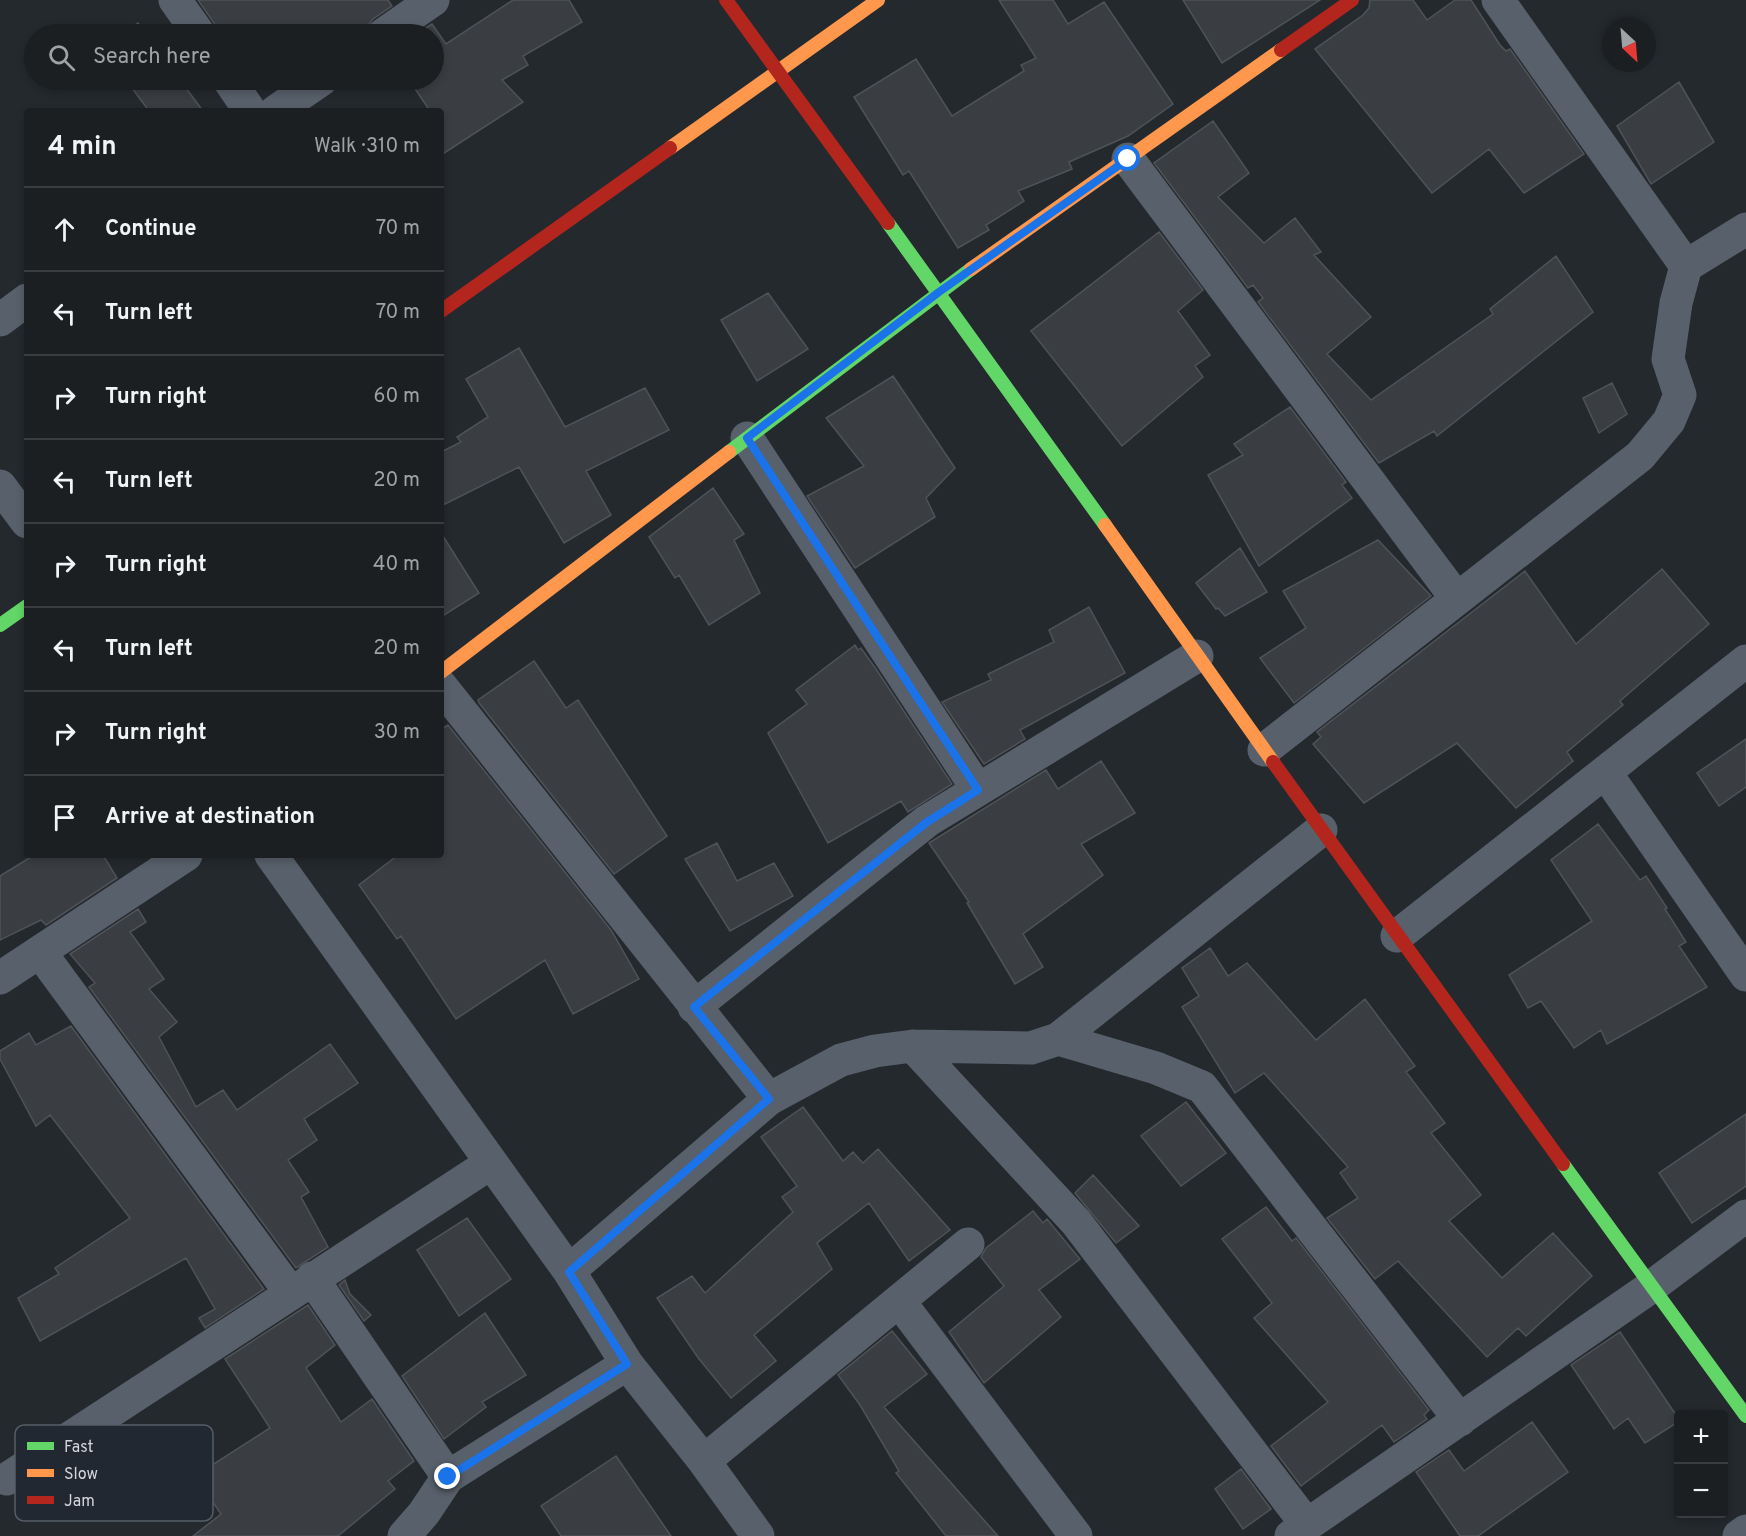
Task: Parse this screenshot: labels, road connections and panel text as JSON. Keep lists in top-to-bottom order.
{
  "legend": ["Fast", "Slow", "Jam"],
  "north": "bottom right",
  "page": {
    "search": "Search here",
    "heading": ["4 min", "Walk · 310 m"],
    "list": [
      ["Continue", "70 m"],
      ["Turn left", "70 m"],
      ["Turn right", "60 m"],
      ["Turn left", "20 m"],
      ["Turn right", "40 m"],
      ["Turn left", "20 m"],
      ["Turn right", "30 m"],
      "Arrive at destination"
    ],
    "map_buttons": ["+", "−"]
  }
}
